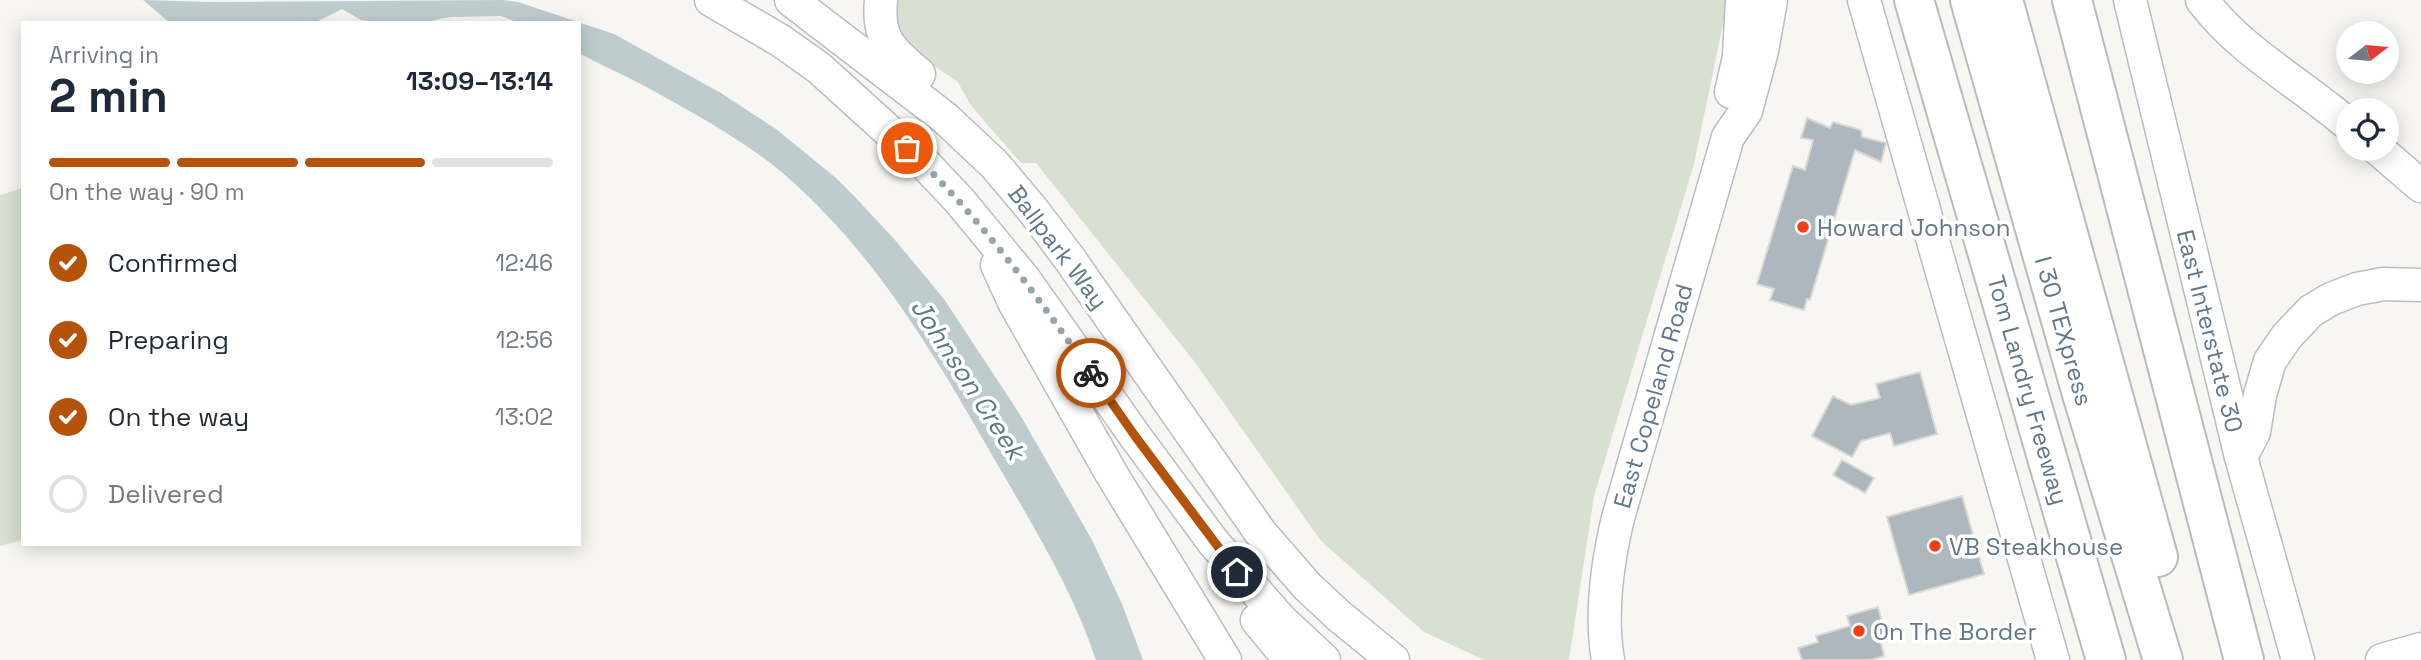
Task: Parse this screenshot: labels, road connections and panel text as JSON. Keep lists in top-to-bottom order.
{
  "streets": {
    "highway": ["I 30 TEXpress", "Tom Landry Freeway"],
    "main road": ["Ballpark Way", "East Interstate 30", "East Copeland Road"]
  },
  "water": ["Johnson Creek"],
  "places": ["Howard Johnson", "VB Steakhouse", "On The Border"],
  "north": "right",
  "page": {
    "heading": ["2 min", "Arriving in", "13:09–13:14"],
    "bar": "On the way · 90 m",
    "list": [
      ["Confirmed", "12:46"],
      ["Preparing", "12:56"],
      ["On the way", "13:02"],
      "Delivered"
    ]
  }
}
